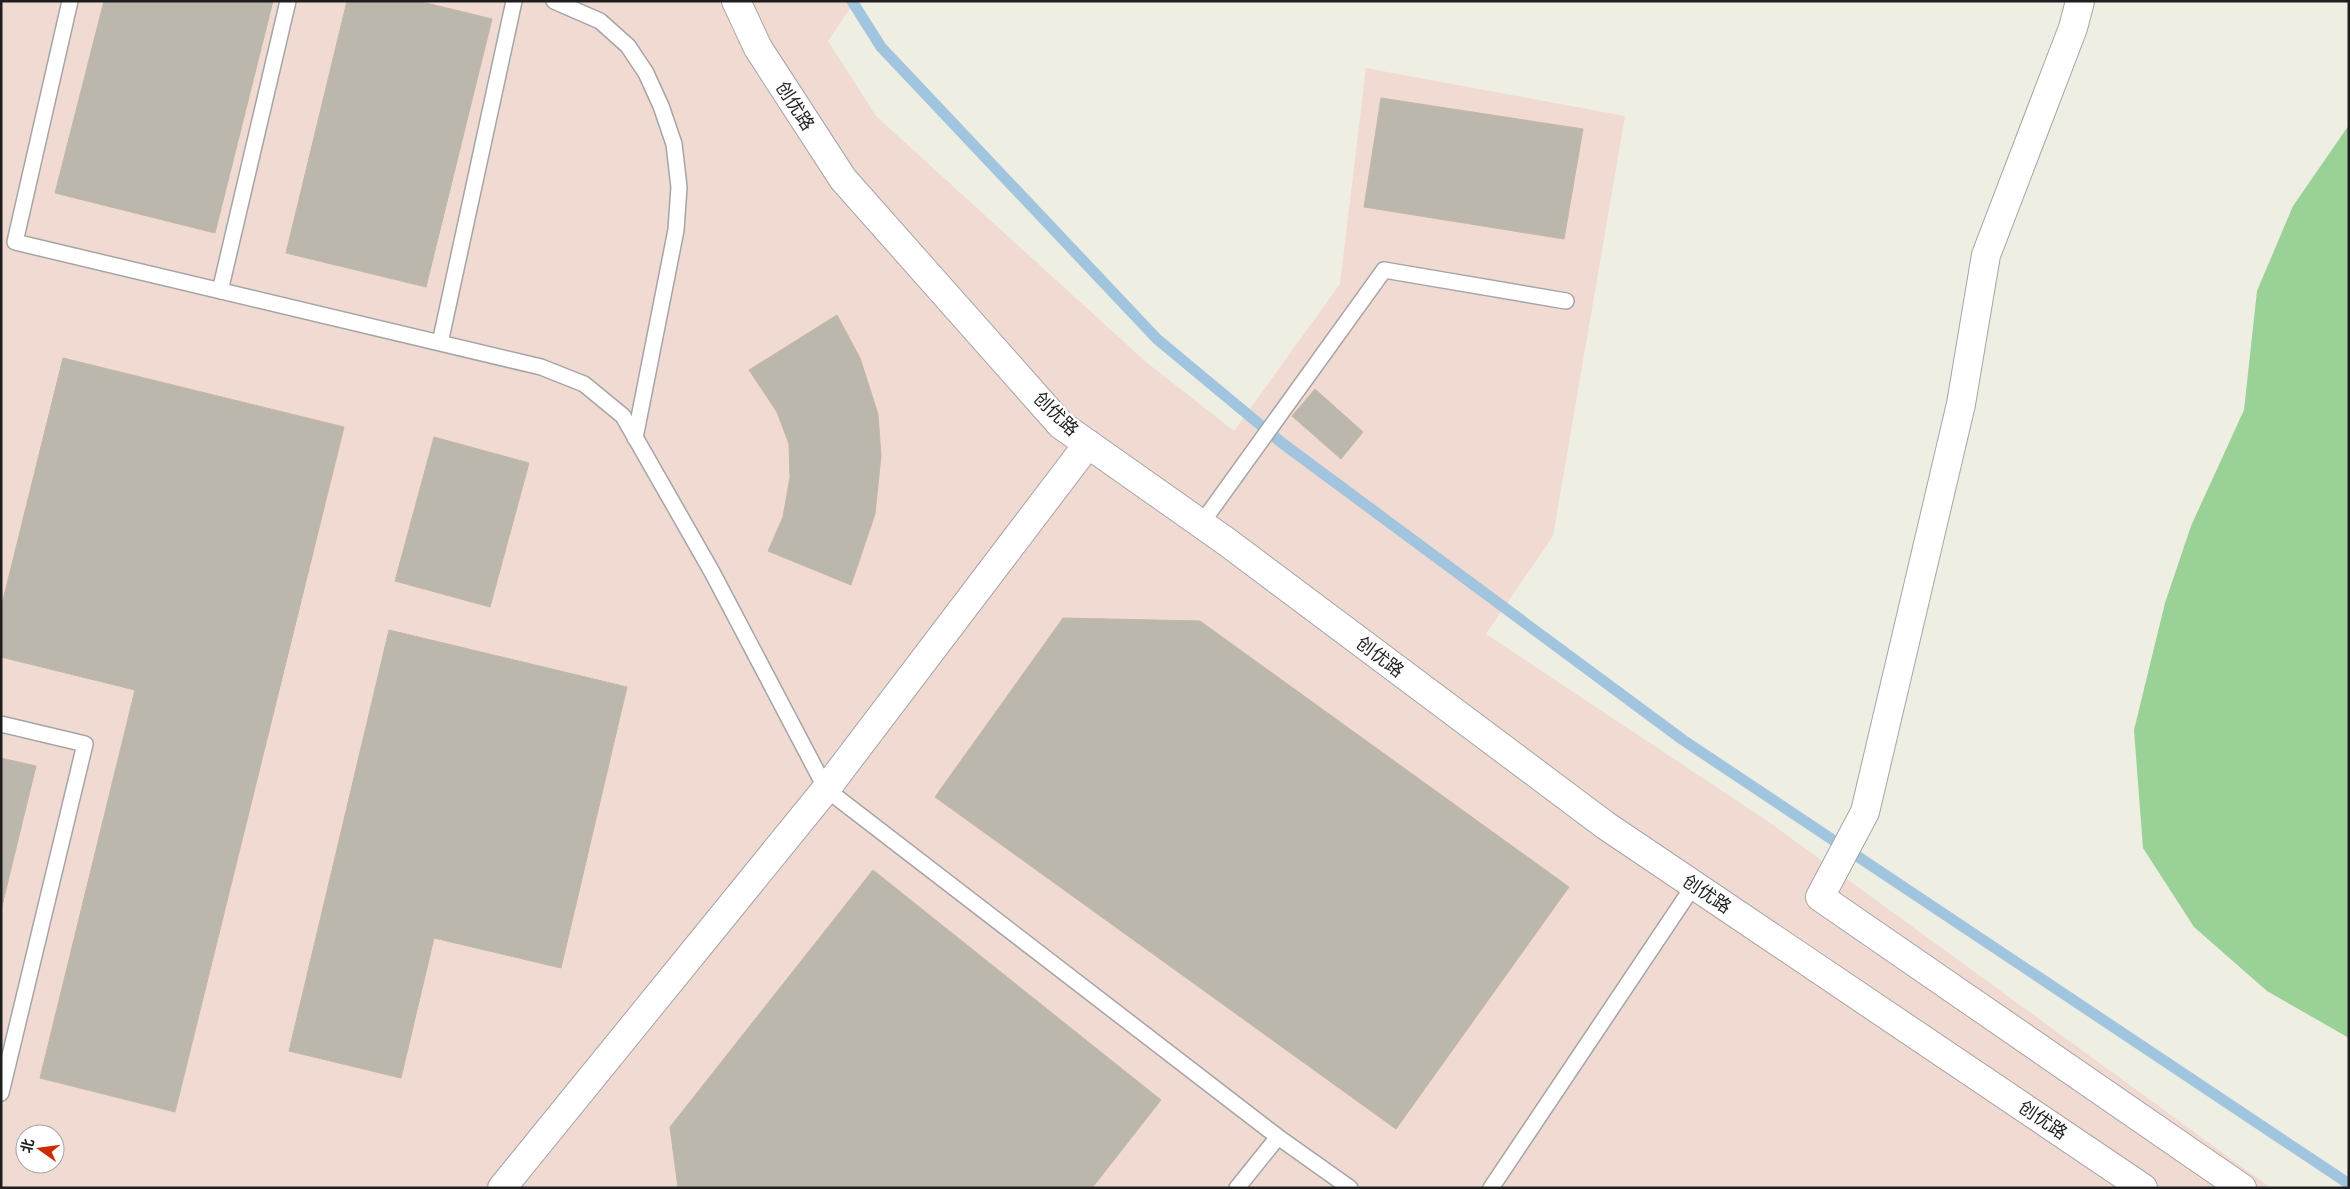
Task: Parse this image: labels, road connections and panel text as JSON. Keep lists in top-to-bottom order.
{
  "streets": {
    "street": ["创优路"]
  },
  "north": "left"
}
